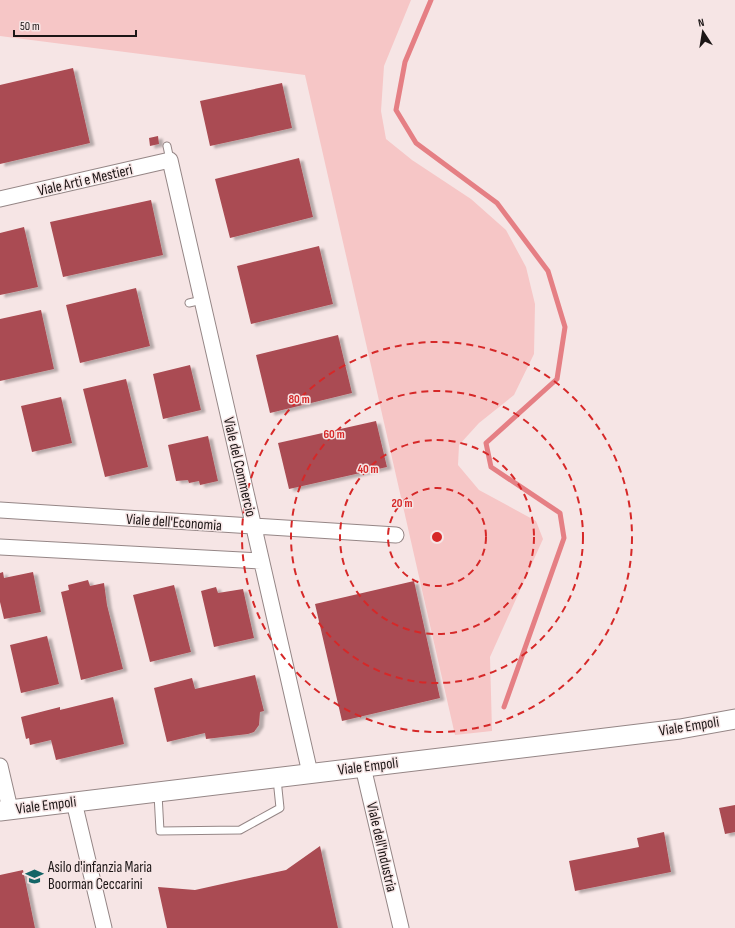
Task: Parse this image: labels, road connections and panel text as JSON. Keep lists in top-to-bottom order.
{
  "streets": {
    "street": [
      "Viale Arti e Mestieri",
      "Viale del Commercio",
      "Viale dell'Economia",
      "Viale Empoli",
      "Viale dell'Industria"
    ]
  },
  "crossings": [
    ["Viale Arti e Mestieri", "Viale del Commercio"],
    ["Viale del Commercio", "Viale dell'Economia"],
    ["Viale del Commercio", "Viale Empoli"],
    ["Viale Empoli", "Viale dell'Industria"]
  ],
  "places": {
    "school or university": ["Asilo d'infanzia Maria Boorman Ceccarini"]
  },
  "scale_bar": "50 m",
  "north": "top",
  "rings": [
    "80 m",
    "60 m",
    "40 m",
    "20 m"
  ]
}
